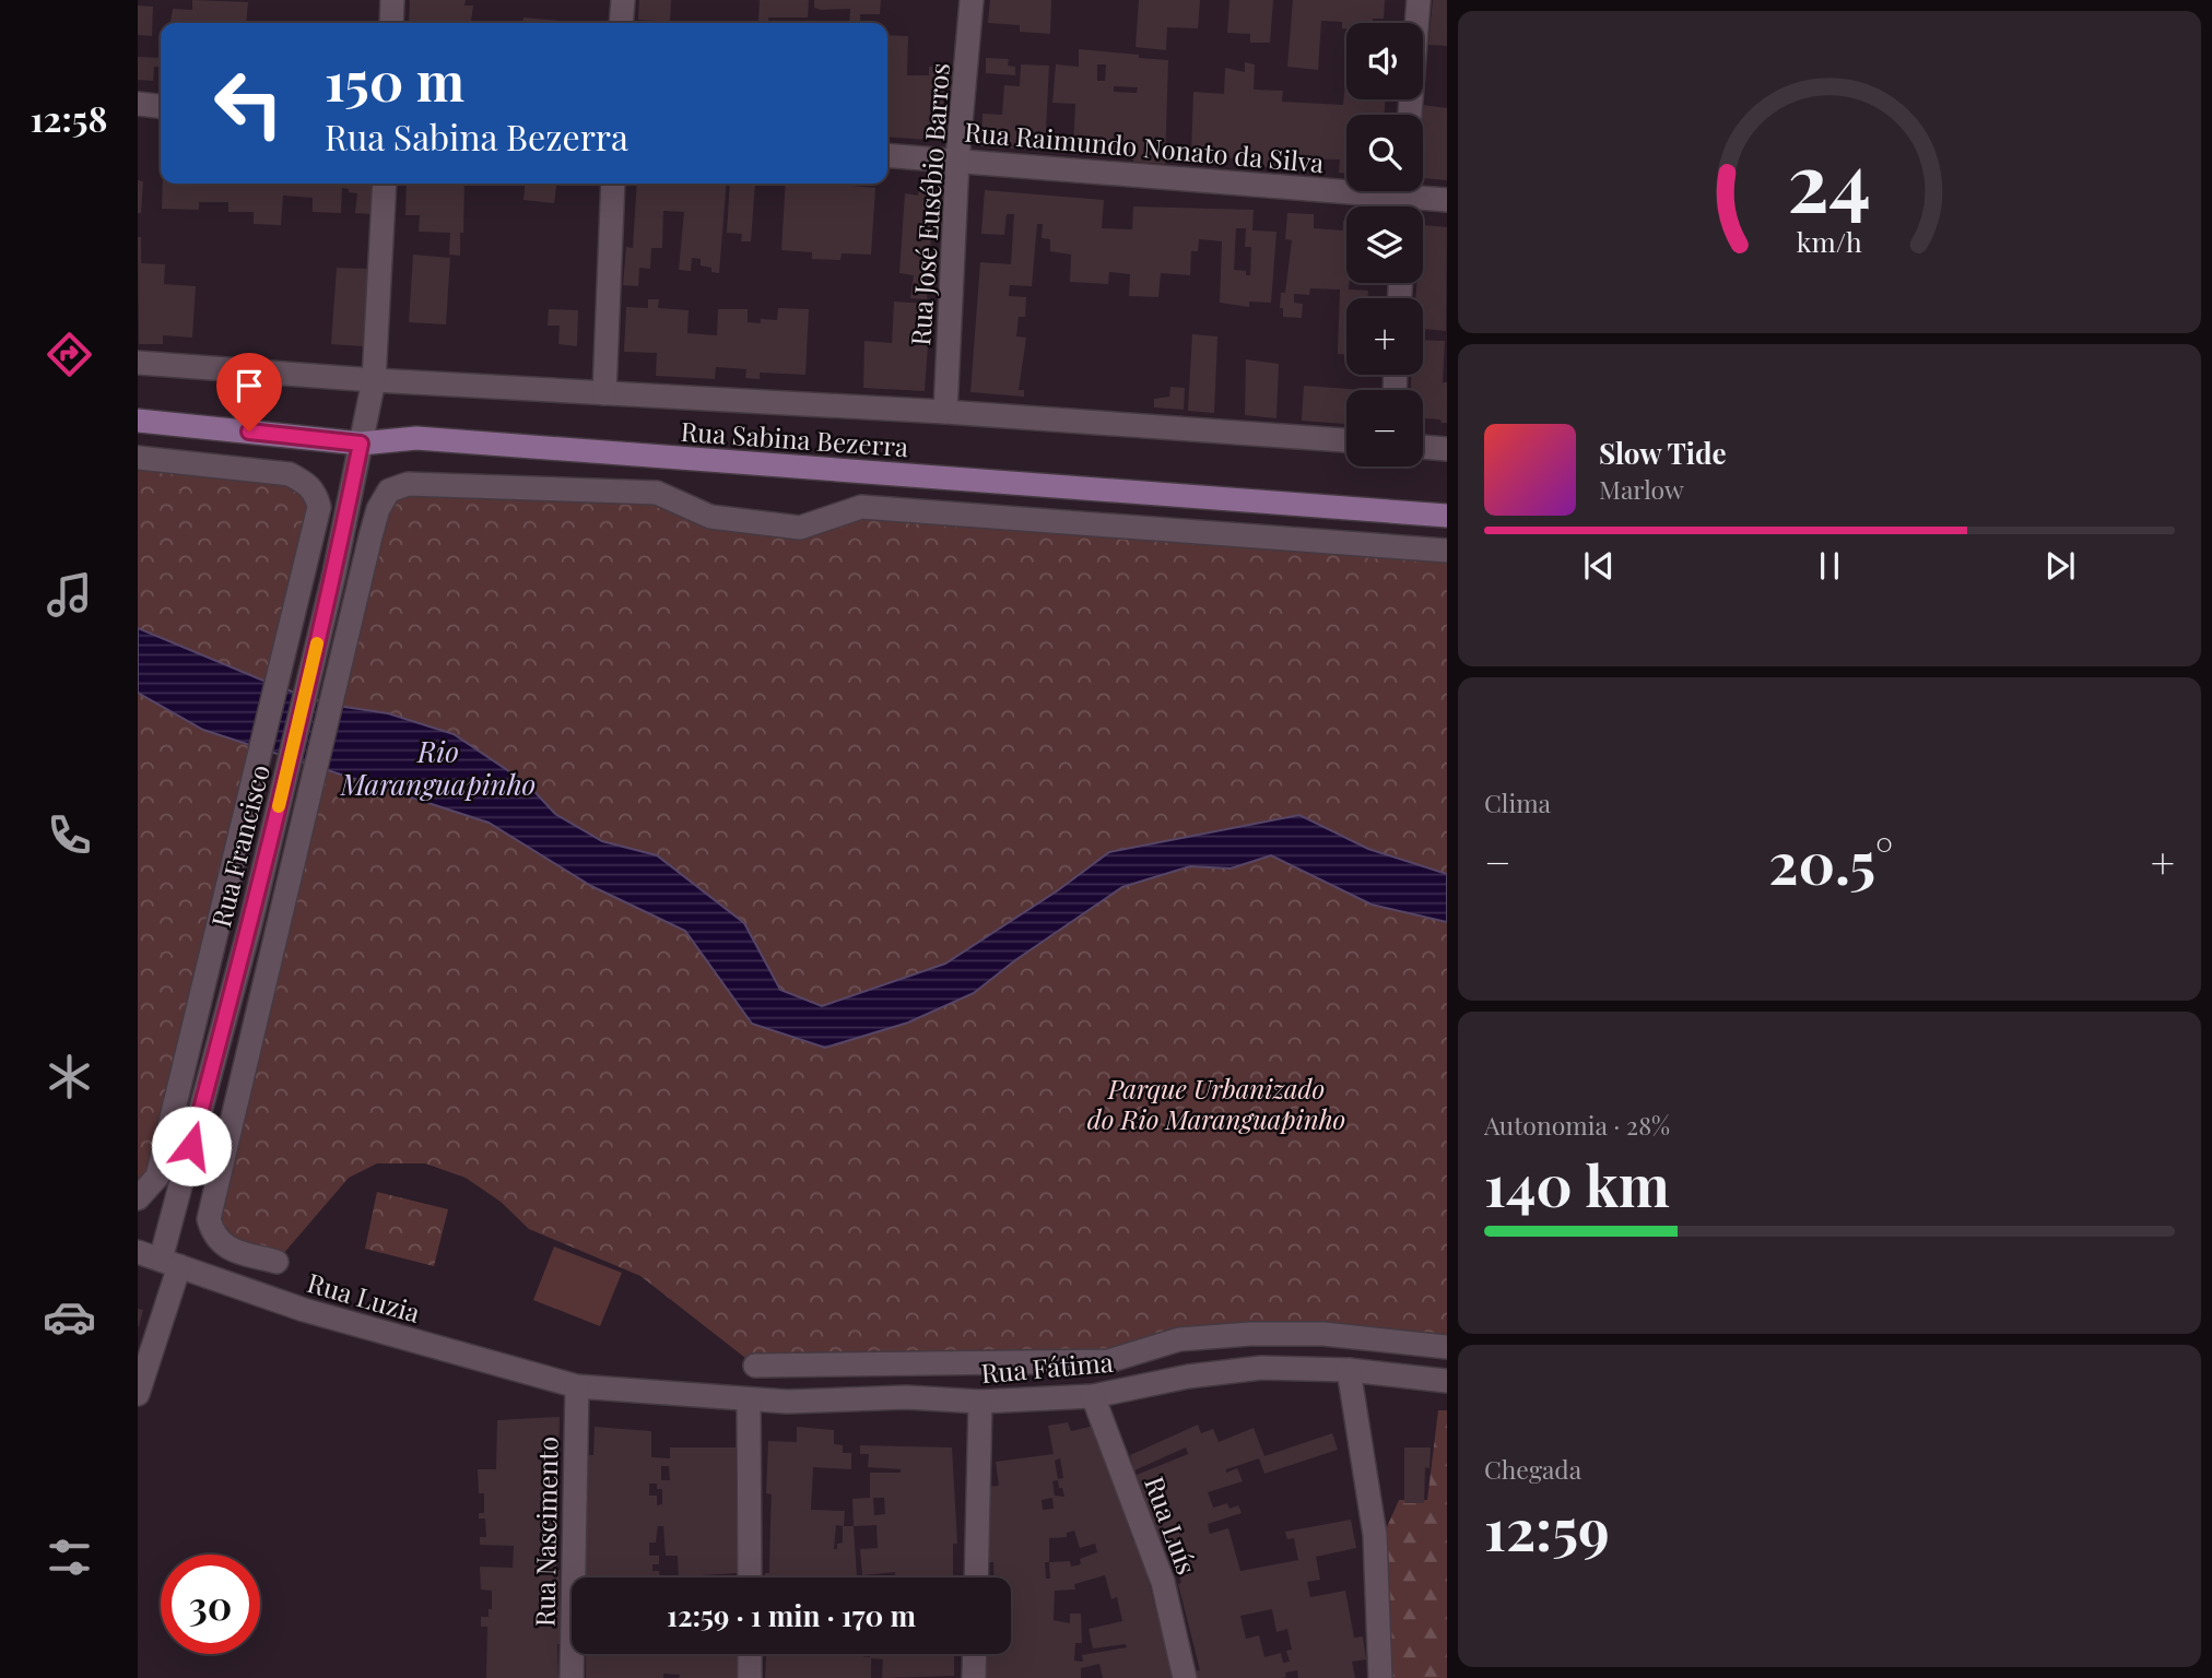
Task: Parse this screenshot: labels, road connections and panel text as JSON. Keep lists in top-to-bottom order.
{
  "streets": {
    "main road": ["Rua Sabina Bezerra"],
    "street": [
      "Rua Raimundo Nonato da Silva",
      "Rua José Eusébio Barros",
      "Rua Francisco",
      "Rua Luzia",
      "Rua Fátima",
      "Rua Luís",
      "Rua Nascimento"
    ]
  },
  "crossings": [
    ["Rua Raimundo Nonato da Silva", "Rua José Eusébio Barros"],
    ["Rua Sabina Bezerra", "Rua Francisco"],
    ["Rua Francisco", "Rua Luzia"],
    ["Rua Luzia", "Rua Fátima"],
    ["Rua Luzia", "Rua Nascimento"],
    ["Rua Fátima", "Rua Luís"],
    ["Rua Fátima", "Rua Nascimento"]
  ],
  "water": ["Rio Maranguapinho"],
  "parks": ["Parque Urbanizado do Rio Maranguapinho"],
  "page": {
    "tabs": "12:58",
    "map_buttons": ["+", "−"],
    "turn": ["150 m", "Rua Sabina Bezerra"],
    "song": ["Slow Tide", "Marlow"],
    "tile": [
      "Clima",
      ["Autonomia · 28%", "140 km"],
      ["Chegada", "12:59"]
    ],
    "heat": ["−", "20.5°", "+"],
    "limit": "30",
    "trip": "12:59 · 1 min · 170 m",
    "gauge": ["24", "km/h"]
  }
}
